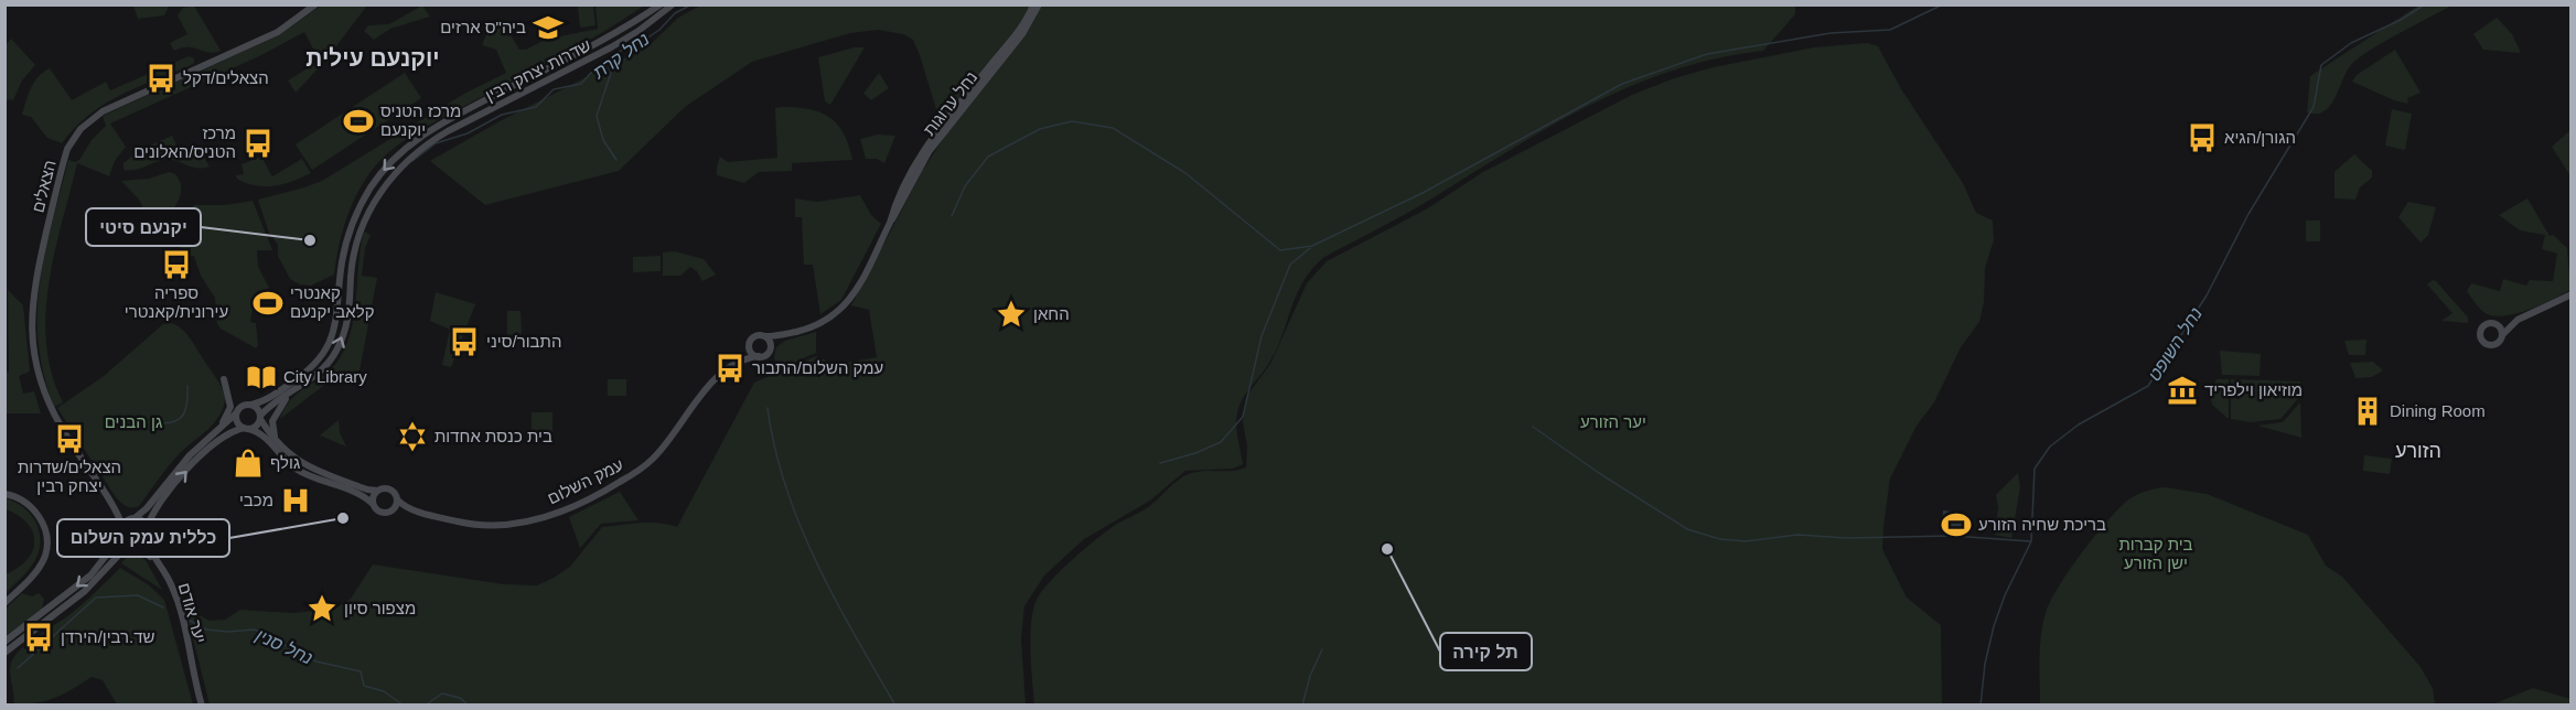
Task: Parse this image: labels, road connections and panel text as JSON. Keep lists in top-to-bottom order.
{
  "streets": {
    "street": [
      "שדרות יצחק רבין",
      "נחל ערוגות",
      "הצאלים",
      "עמק השלום",
      "יער אודם"
    ]
  },
  "crossings": [
    ["נחל ערוגות", "עמק השלום"],
    ["הצאלים", "יער אודם"]
  ],
  "districts": ["יוקנעם עילית", "הזורע"],
  "water": ["נחל קרת", "נחל השופט", "נחל סנין"],
  "parks": ["גן הבנים", "יער הזורע", "בית קברות ישן הזורע"],
  "places": {
    "school or university": ["ביה\"ס ארזים"],
    "bus stop": [
      "הצאלים/דקל",
      "הגורן/הגיא",
      "מרכז הטניס/האלונים",
      "ספריה עירונית/קאנטרי",
      "התבור/סיני",
      "עמק השלום/התבור",
      "הצאלים/שדרות יצחק רבין",
      "שד.רבין/הירדן"
    ],
    "sports": ["מרכז הטניס יוקנעם", "קאנטרי קלאב יקנעם", "בריכת שחיה הזורע"],
    "other": ["יקנעם סיטי", "כללית עמק השלום", "תל קירה"],
    "place": ["החאן", "מצפור סיון"],
    "library": ["City Library"],
    "museum": ["מוזיאון וילפריד"],
    "building": ["Dining Room"],
    "synagogue": ["בית כנסת אחדות"],
    "shop": ["גולף"],
    "hospital": ["מכבי"]
  }
}
